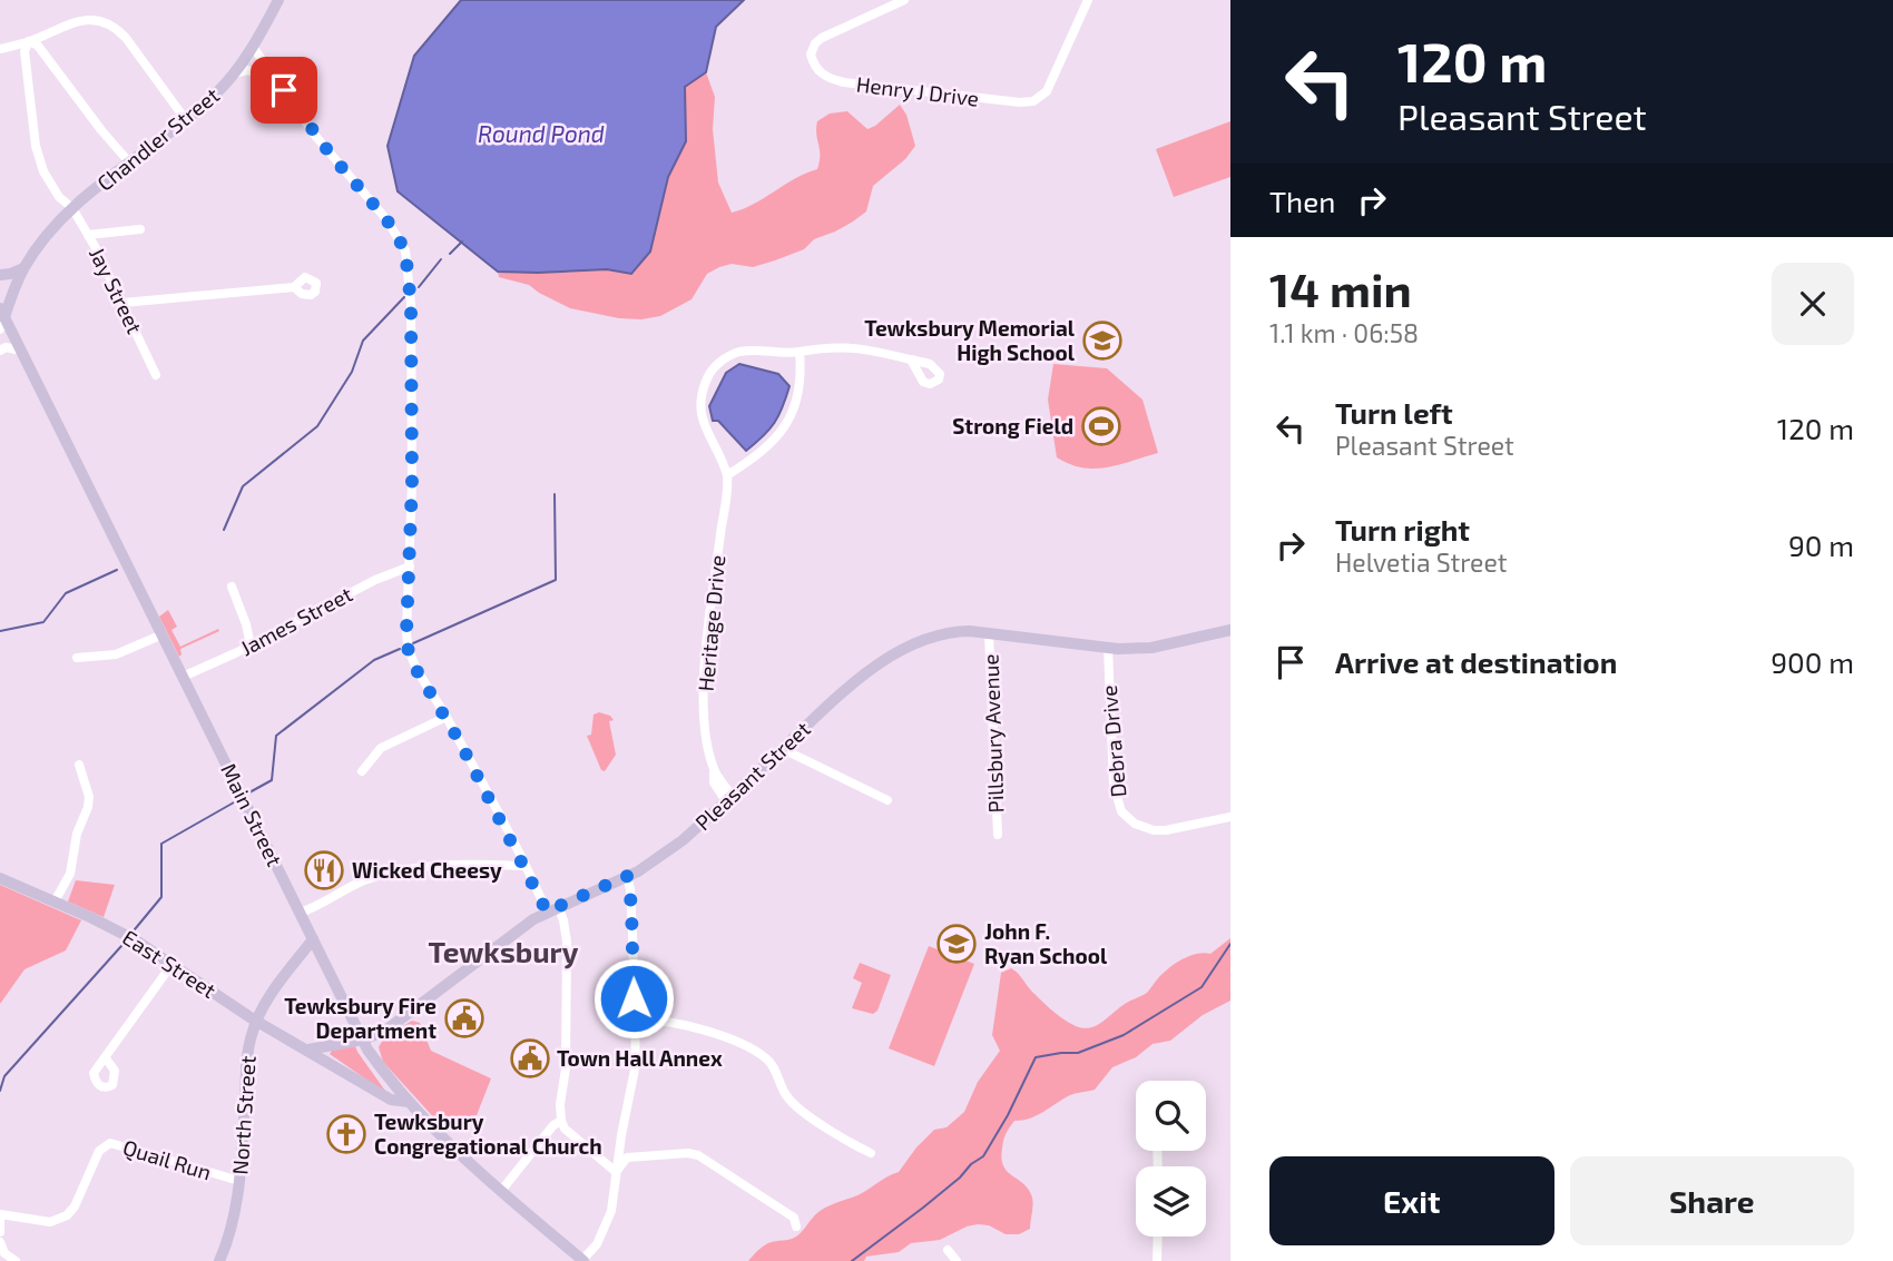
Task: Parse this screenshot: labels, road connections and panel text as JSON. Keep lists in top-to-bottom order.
{
  "streets": {
    "main road": [
      "Chandler Street",
      "Pleasant Street",
      "Main Street",
      "East Street",
      "North Street"
    ],
    "street": [
      "Henry J Drive",
      "Jay Street",
      "James Street",
      "Heritage Drive",
      "Pillsbury Avenue",
      "Debra Drive",
      "Quail Run"
    ]
  },
  "crossings": [
    ["Chandler Street", "Jay Street"],
    ["Chandler Street", "Main Street"],
    ["James Street", "Main Street"],
    ["Heritage Drive", "Pleasant Street"],
    ["Pillsbury Avenue", "Pleasant Street"],
    ["Debra Drive", "Pleasant Street"],
    ["Pleasant Street", "Main Street"],
    ["Pleasant Street", "East Street"],
    ["Main Street", "East Street"],
    ["Main Street", "North Street"],
    ["East Street", "North Street"],
    ["North Street", "Quail Run"]
  ],
  "districts": ["Tewksbury"],
  "water": ["Round Pond"],
  "places": {
    "school or university": ["Tewksbury Memorial High School", "John F. Ryan School"],
    "sports": ["Strong Field"],
    "restaurant": ["Wicked Cheesy"],
    "public building": ["Tewksbury Fire Department", "Town Hall Annex"],
    "church": ["Tewksbury Congregational Church"]
  },
  "page": {
    "turn": ["120 m", "Pleasant Street"],
    "then": "Then",
    "heading": ["14 min", "1.1 km · 06:58"],
    "list": [
      {
        "name": "Turn left",
        "note": "Pleasant Street",
        "value": "120 m"
      },
      {
        "name": "Turn right",
        "note": "Helvetia Street",
        "value": "90 m"
      },
      {
        "name": "Arrive at destination",
        "value": "900 m"
      }
    ],
    "buttons": ["Exit", "Share"]
  }
}
